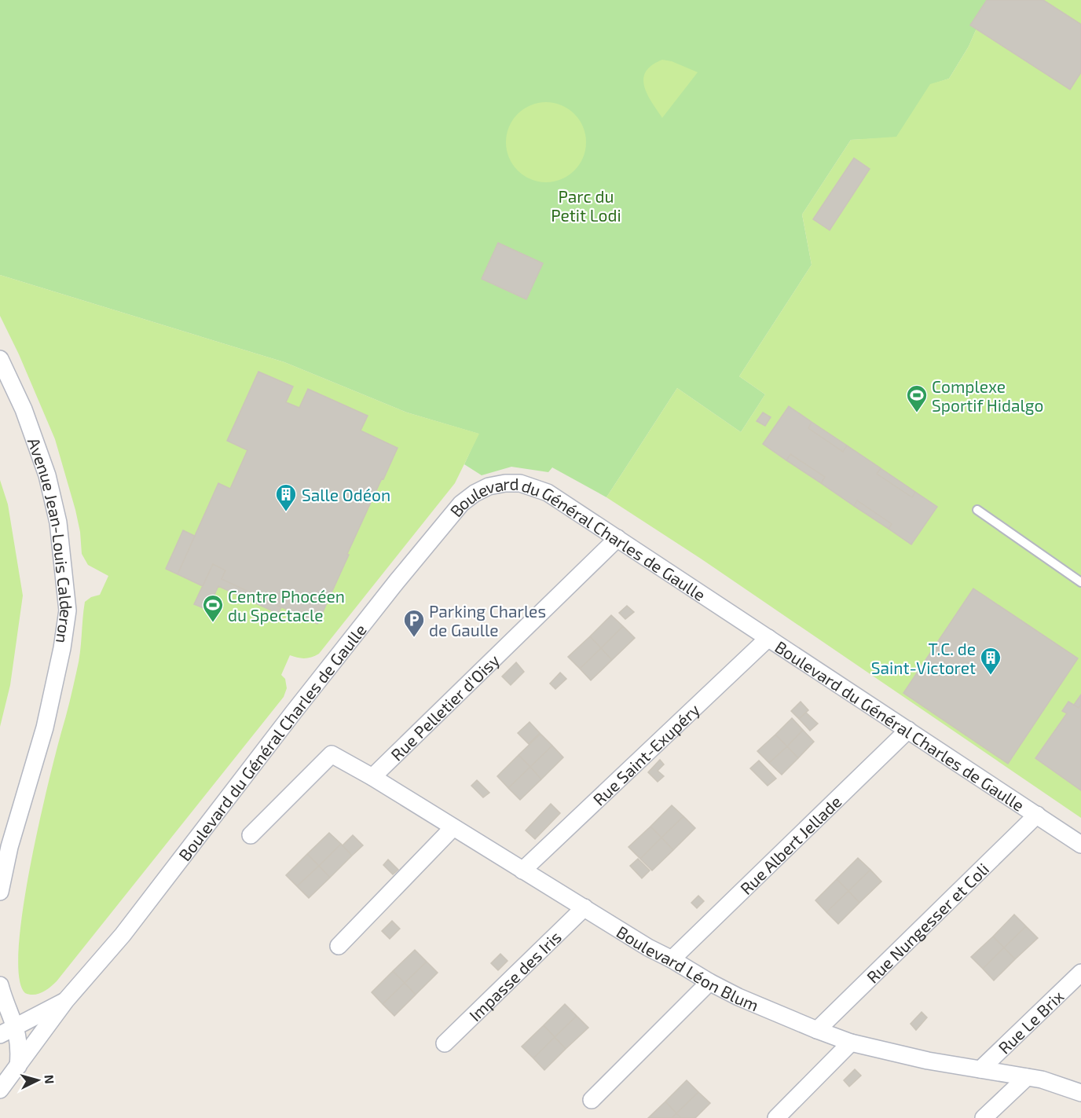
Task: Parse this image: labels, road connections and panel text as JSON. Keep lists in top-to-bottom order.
{
  "streets": {
    "street": [
      "Avenue Jean-Louis Calderon",
      "Boulevard du Général Charles de Gaulle",
      "Rue Pelletier d'Oisy",
      "Rue Saint-Exupéry",
      "Rue Albert Jellade",
      "Rue Nungesser et Coli",
      "Boulevard Léon Blum",
      "Impasse des Iris",
      "Rue Le Brix"
    ]
  },
  "crossings": [
    ["Boulevard du Général Charles de Gaulle", "Rue Pelletier d'Oisy"],
    ["Boulevard du Général Charles de Gaulle", "Rue Saint-Exupéry"],
    ["Boulevard du Général Charles de Gaulle", "Rue Albert Jellade"],
    ["Boulevard du Général Charles de Gaulle", "Rue Nungesser et Coli"],
    ["Rue Pelletier d'Oisy", "Boulevard Léon Blum"],
    ["Rue Saint-Exupéry", "Boulevard Léon Blum"],
    ["Rue Albert Jellade", "Boulevard Léon Blum"],
    ["Rue Nungesser et Coli", "Boulevard Léon Blum"],
    ["Boulevard Léon Blum", "Impasse des Iris"],
    ["Boulevard Léon Blum", "Rue Le Brix"]
  ],
  "parks": ["Parc du Petit Lodi"],
  "places": {
    "sports": ["Complexe Sportif Hidalgo", "Centre Phocéen du Spectacle"],
    "building": ["Salle Odéon", "T.C. de Saint-Victoret"],
    "parking": ["Parking Charles de Gaulle"]
  },
  "north": "right"
}
